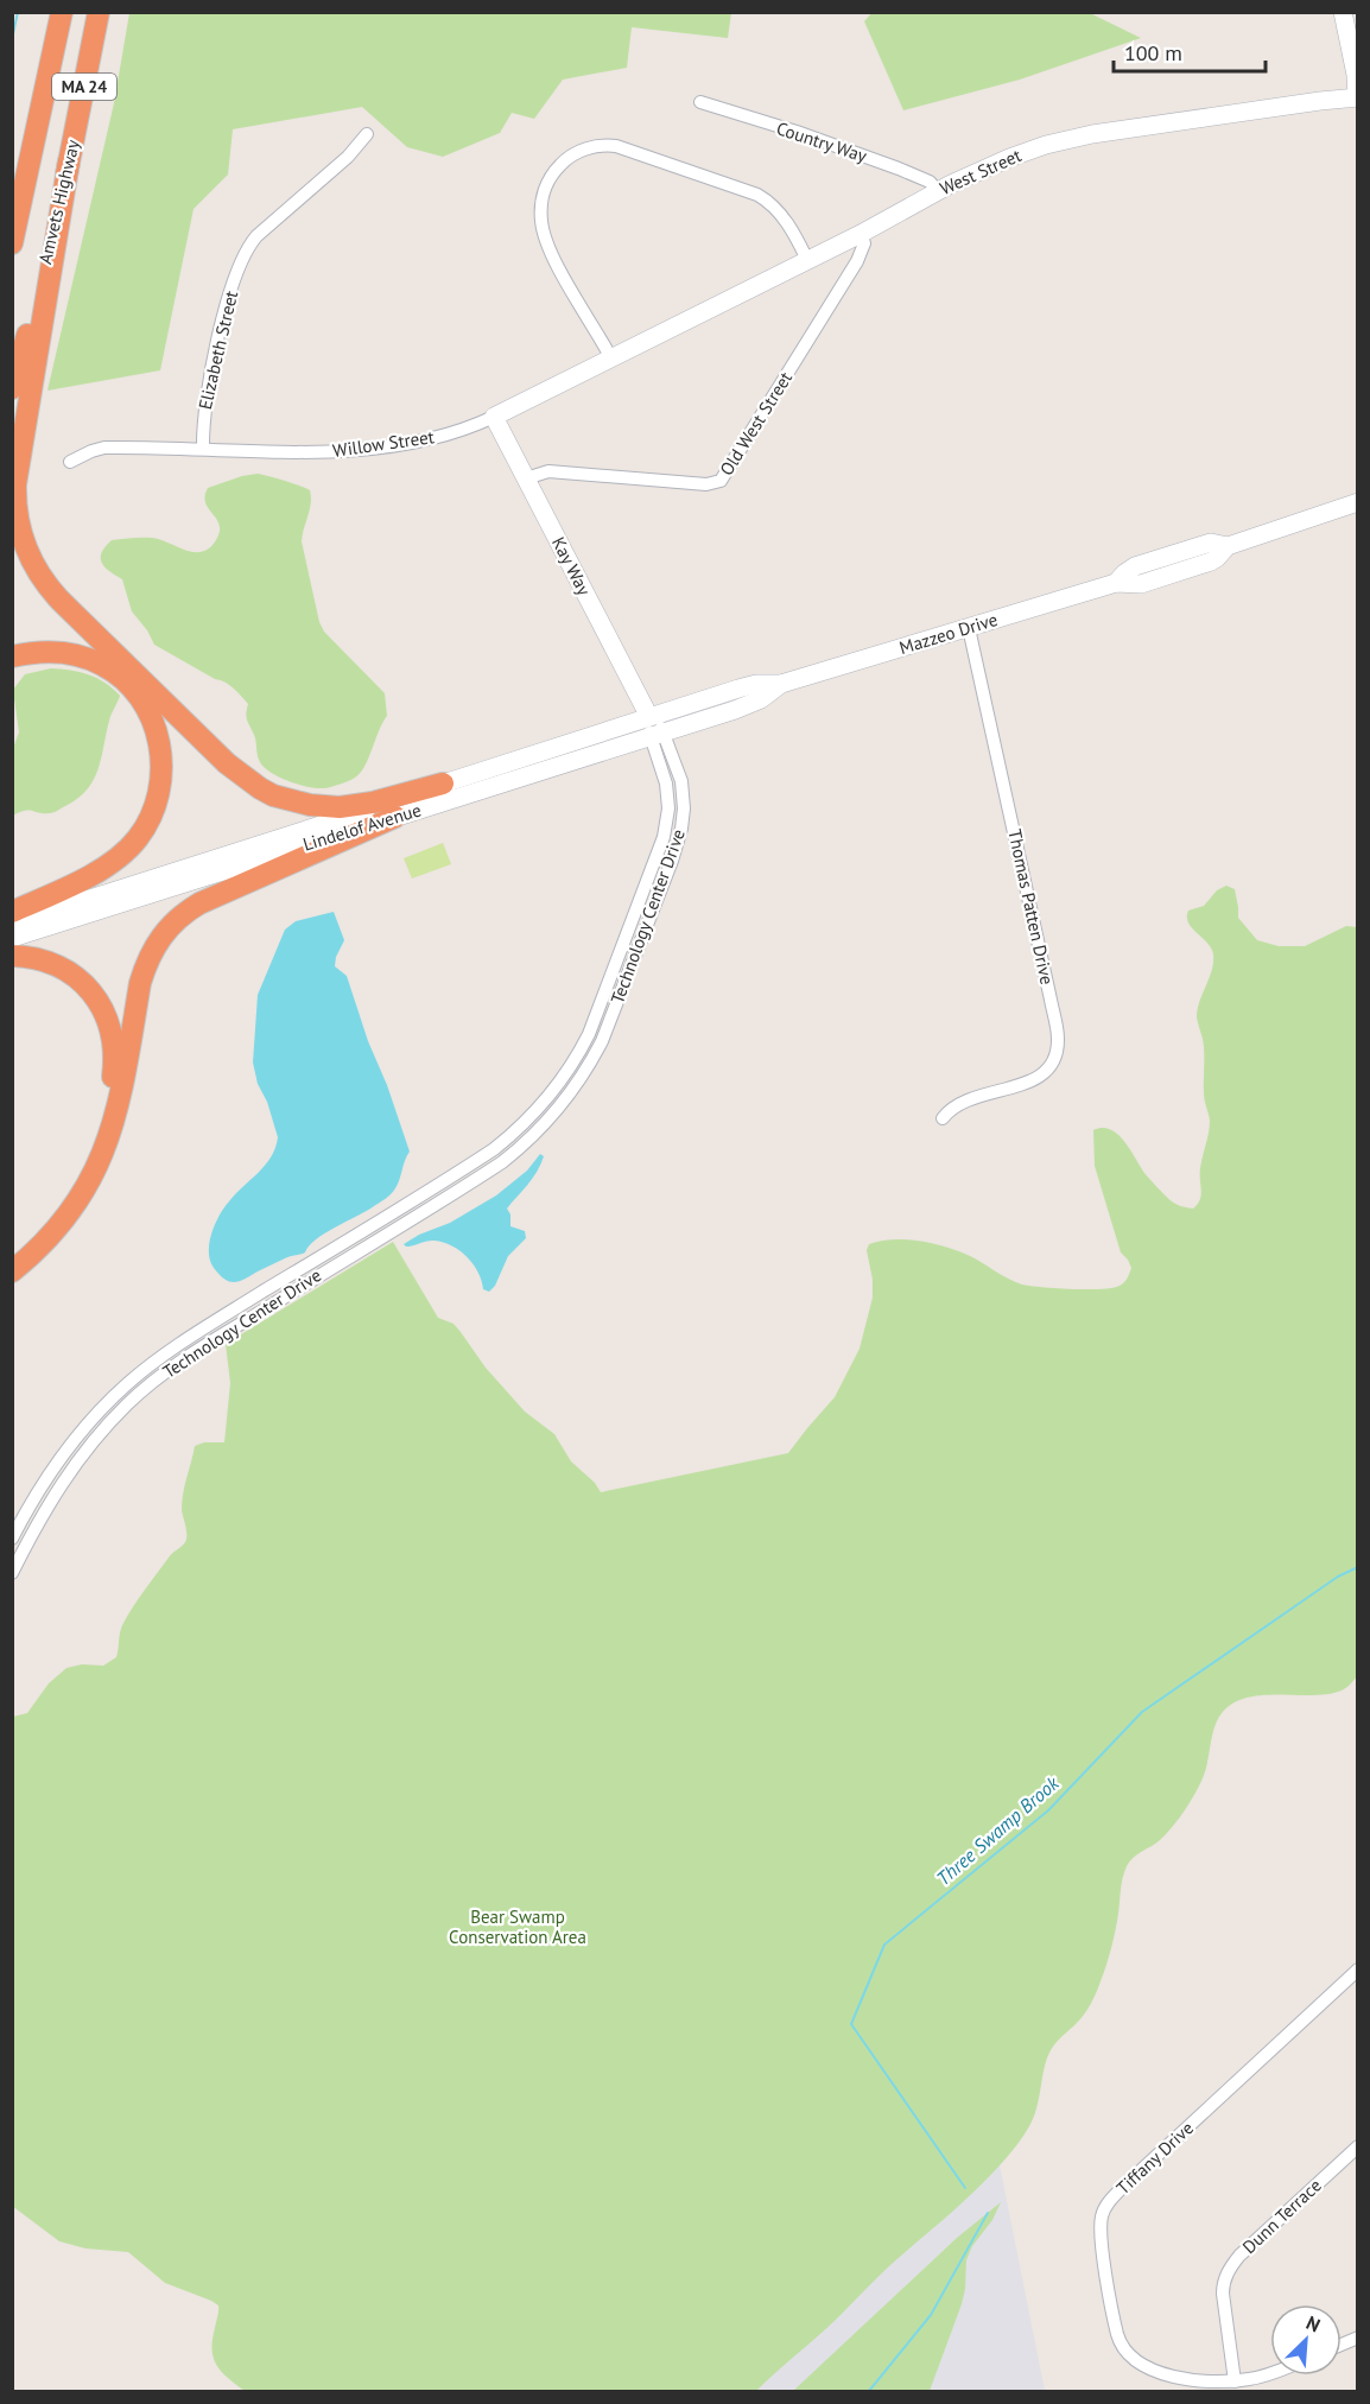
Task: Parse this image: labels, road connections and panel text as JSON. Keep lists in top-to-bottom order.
{
  "streets": {
    "highway": ["MA 24", "Amvets Highway"],
    "main road": [
      "West Street",
      "Willow Street",
      "Kay Way",
      "Mazzeo Drive",
      "Lindelof Avenue"
    ],
    "street": [
      "Country Way",
      "Elizabeth Street",
      "Old West Street",
      "Thomas Patten Drive",
      "Technology Center Drive",
      "Tiffany Drive",
      "Dunn Terrace"
    ]
  },
  "crossings": [
    ["Country Way", "West Street"],
    ["West Street", "Old West Street"],
    ["West Street", "Willow Street"],
    ["Elizabeth Street", "Willow Street"],
    ["Old West Street", "Kay Way"],
    ["Willow Street", "Kay Way"],
    ["Kay Way", "Lindelof Avenue"],
    ["Kay Way", "Technology Center Drive"],
    ["Mazzeo Drive", "Lindelof Avenue"],
    ["Mazzeo Drive", "Thomas Patten Drive"],
    ["Lindelof Avenue", "Technology Center Drive"],
    ["Tiffany Drive", "Dunn Terrace"]
  ],
  "water": ["Three Swamp Brook"],
  "parks": ["Bear Swamp Conservation Area"],
  "scale_bar": "100 m",
  "north": "top right"
}
